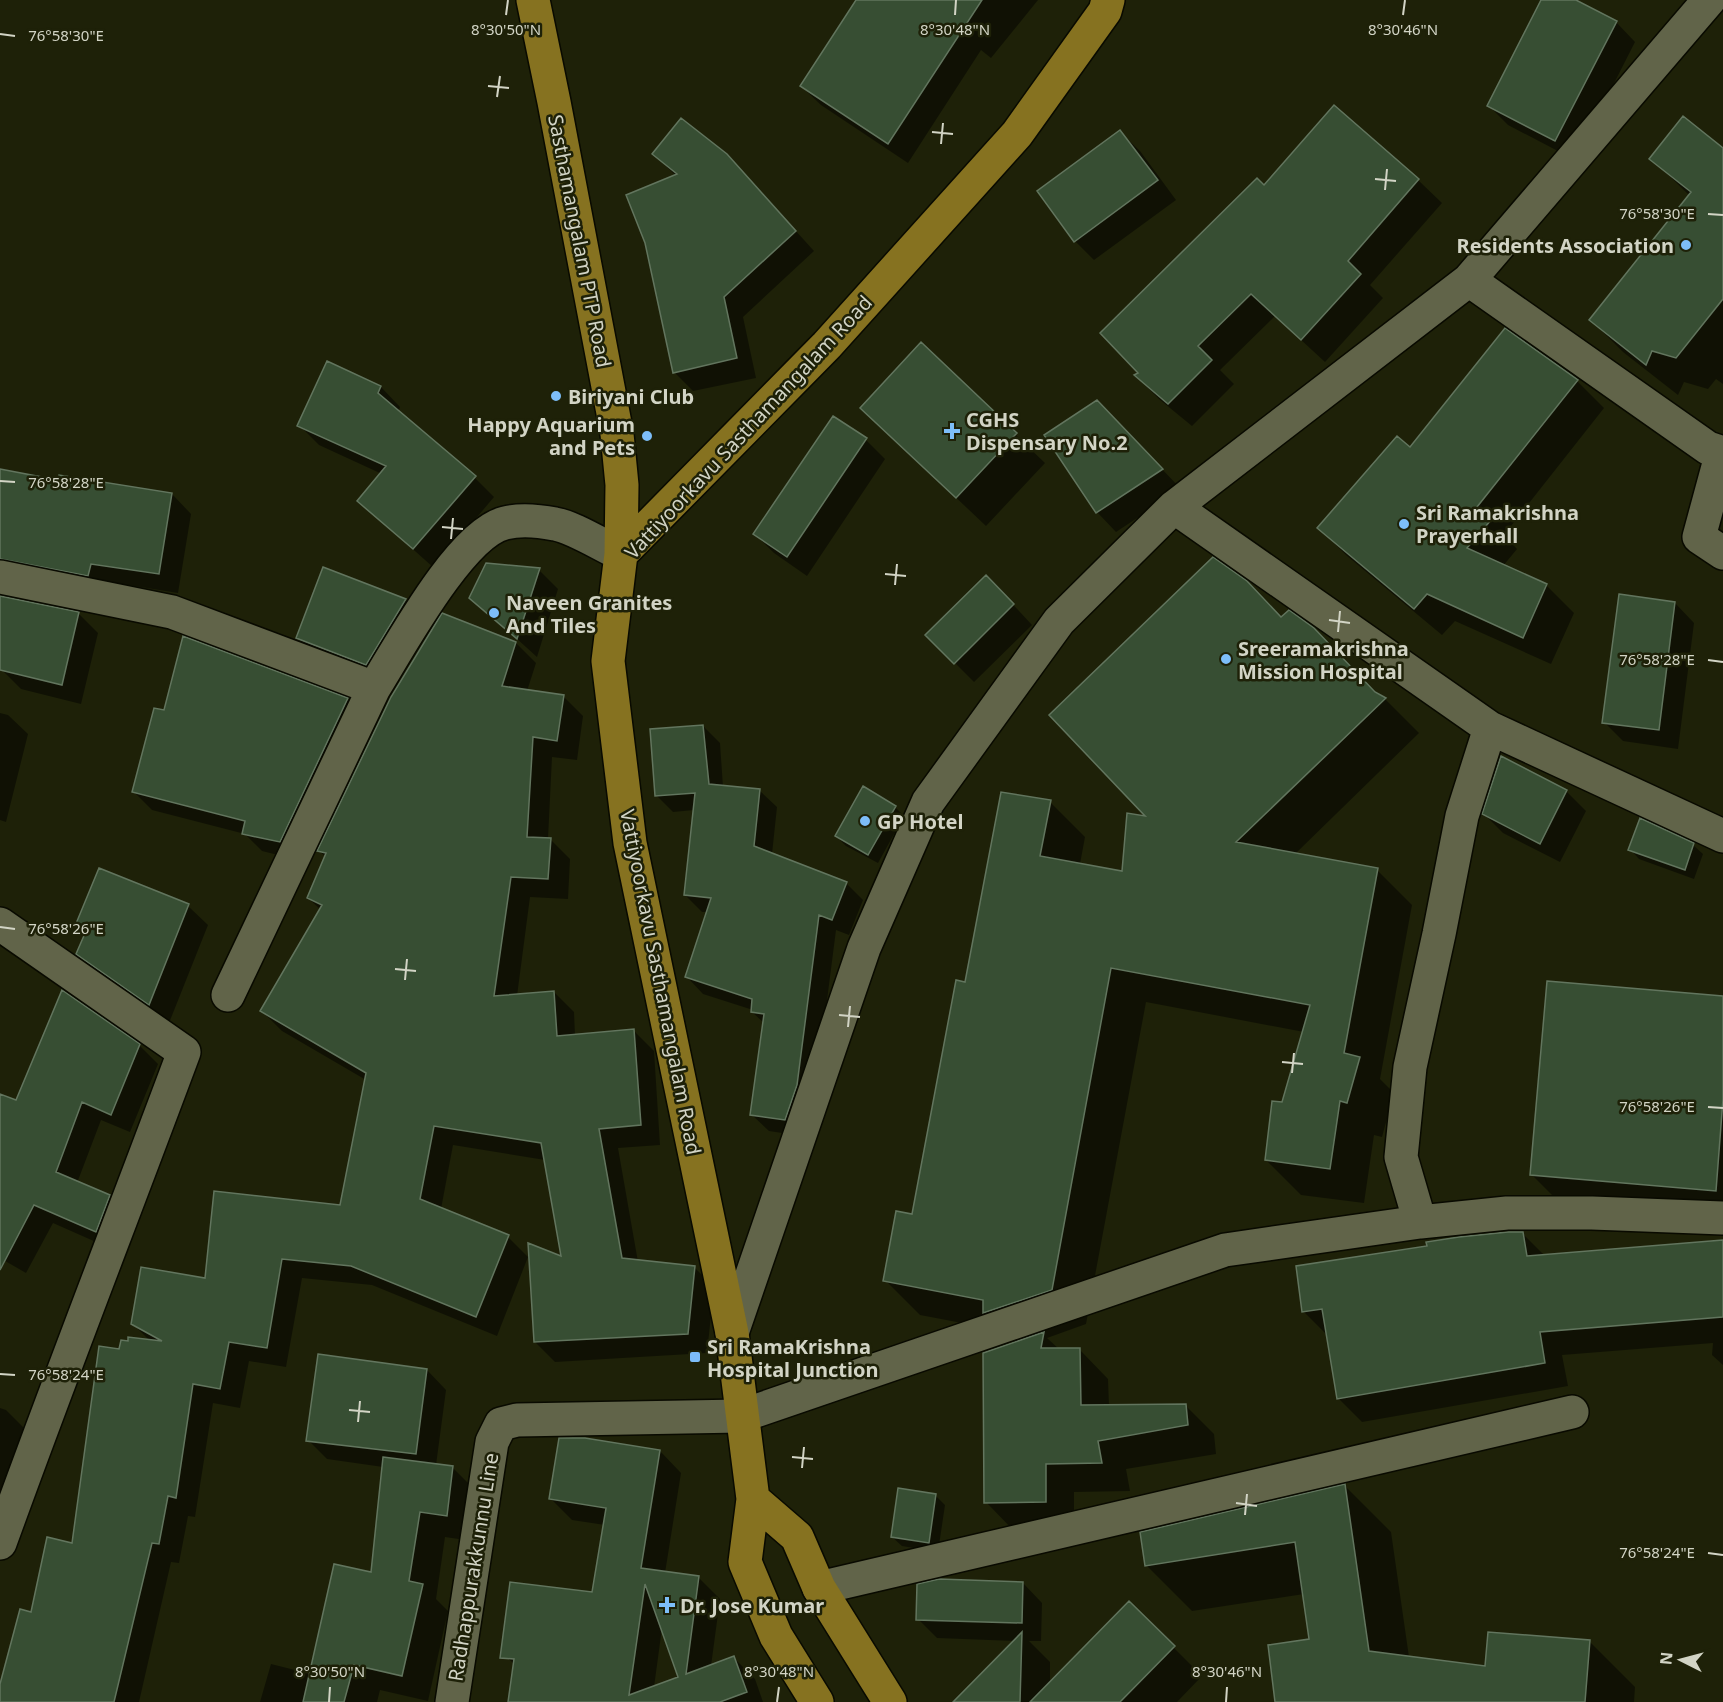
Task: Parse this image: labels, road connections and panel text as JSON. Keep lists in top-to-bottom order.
{
  "streets": {
    "main road": ["Sasthamangalam PTP Road", "Vattiyoorkavu Sasthamangalam Road"],
    "street": ["Radhappurakkunnu Line"]
  },
  "crossings": [
    ["Sasthamangalam PTP Road", "Vattiyoorkavu Sasthamangalam Road"],
    ["Vattiyoorkavu Sasthamangalam Road", "Radhappurakkunnu Line"]
  ],
  "places": {
    "other": [
      "Residents Association",
      "Biriyani Club",
      "Happy Aquarium and Pets",
      "Sri Ramakrishna Prayerhall",
      "Naveen Granites And Tiles",
      "Sreeramakrishna Mission Hospital",
      "GP Hotel"
    ],
    "health": ["CGHS Dispensary No.2", "Dr. Jose Kumar"],
    "transit": ["Sri RamaKrishna Hospital Junction"]
  },
  "north": "left",
  "coordinates": [
    "8°30'50\"N",
    "8°30'48\"N",
    "8°30'46\"N",
    "76°58'30\"E",
    "76°58'28\"E",
    "76°58'26\"E",
    "76°58'24\"E"
  ]
}
